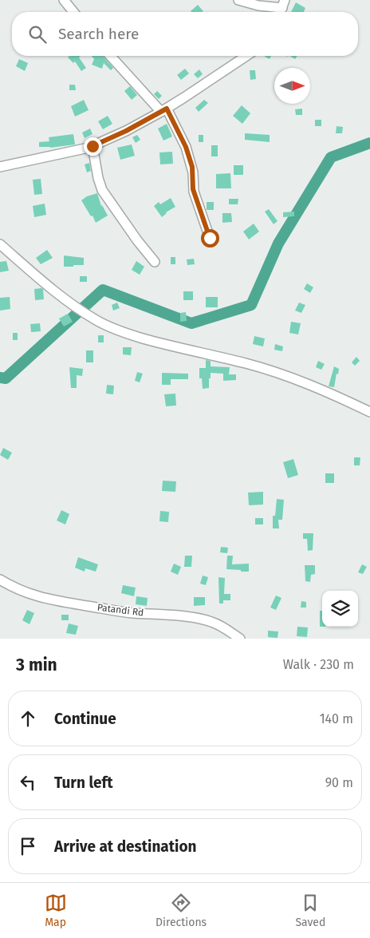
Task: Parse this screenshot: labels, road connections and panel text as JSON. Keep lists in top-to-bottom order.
{
  "streets": {
    "street": ["Patandi Rd"]
  },
  "north": "right",
  "page": {
    "search": "Search here",
    "heading": ["3 min", "Walk · 230 m"],
    "list": [
      ["Continue", "140 m"],
      ["Turn left", "90 m"],
      "Arrive at destination"
    ],
    "nav": ["Map", "Directions", "Saved"]
  }
}
